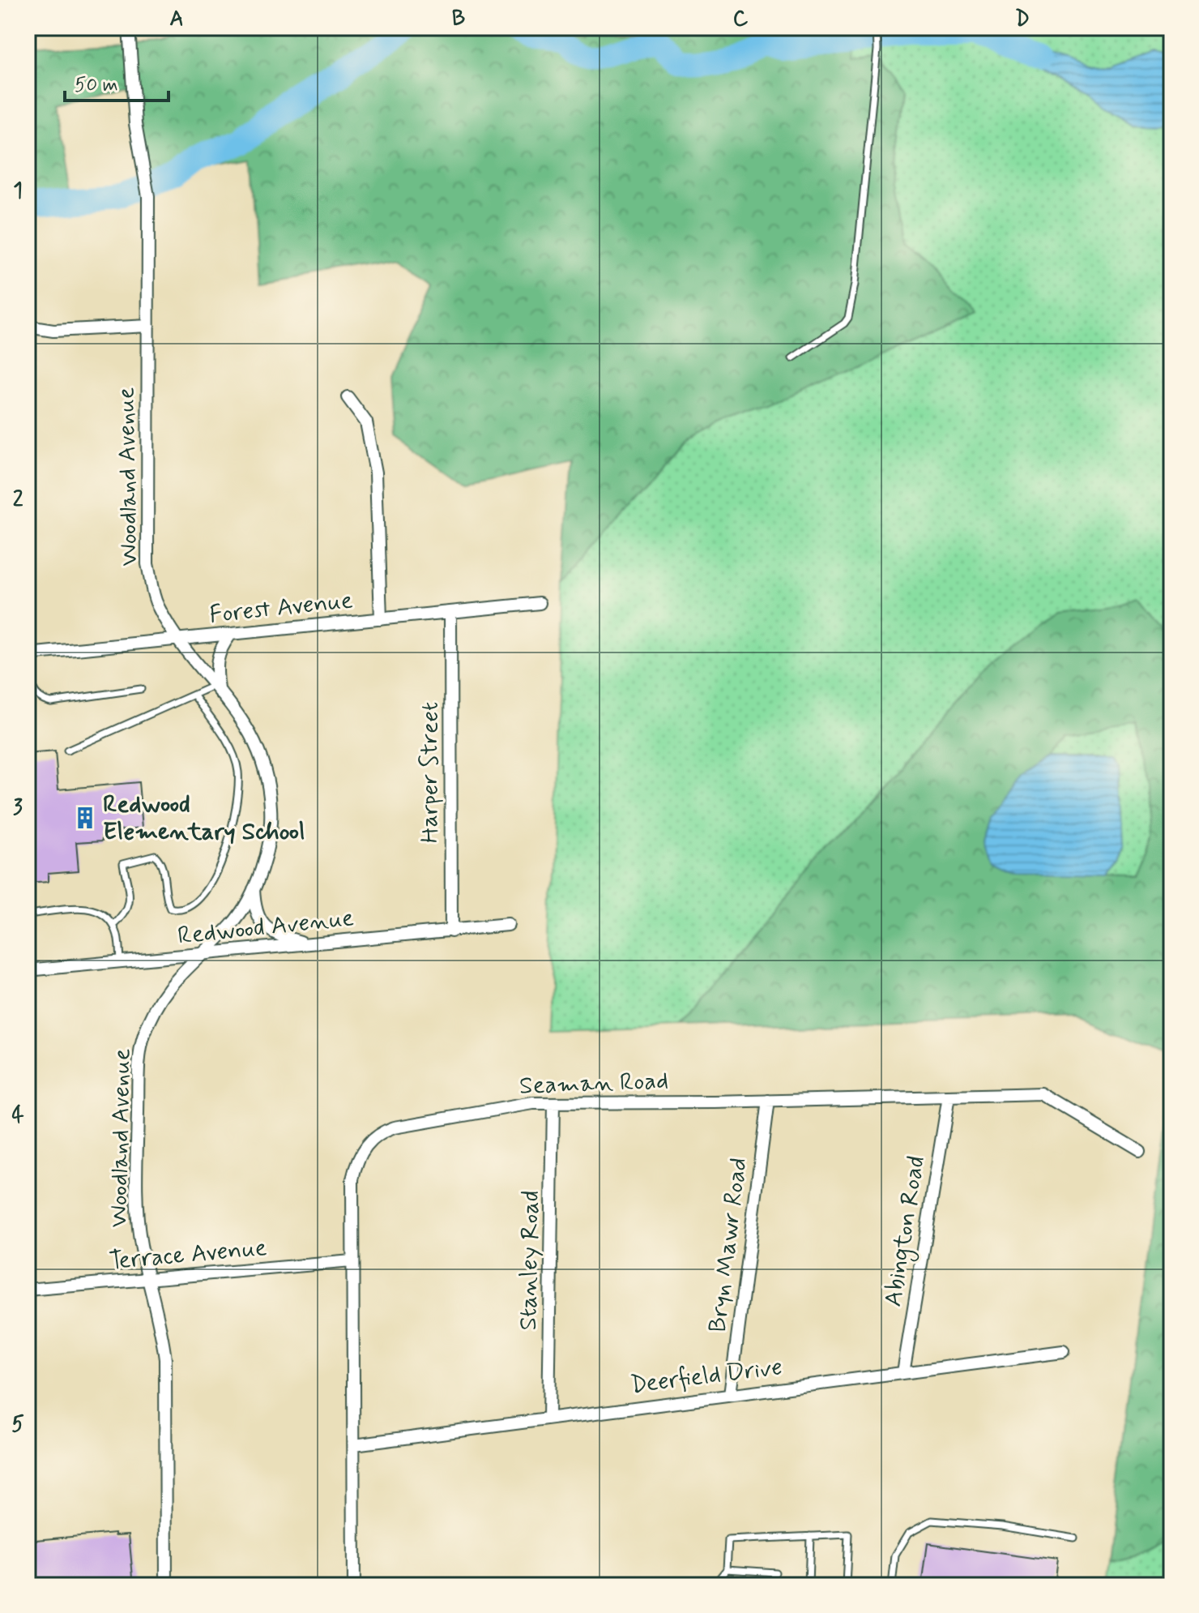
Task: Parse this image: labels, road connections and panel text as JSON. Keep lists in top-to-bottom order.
{
  "streets": {
    "street": [
      "Woodland Avenue",
      "Forest Avenue",
      "Harper Street",
      "Redwood Avenue",
      "Seaman Road",
      "Abington Road",
      "Bryn Mawr Road",
      "Terrace Avenue",
      "Stanley Road",
      "Deerfield Drive"
    ]
  },
  "crossings": [
    ["Woodland Avenue", "Forest Avenue"],
    ["Woodland Avenue", "Redwood Avenue"],
    ["Woodland Avenue", "Terrace Avenue"],
    ["Forest Avenue", "Harper Street"],
    ["Harper Street", "Redwood Avenue"],
    ["Seaman Road", "Abington Road"],
    ["Seaman Road", "Bryn Mawr Road"],
    ["Seaman Road", "Terrace Avenue"],
    ["Seaman Road", "Stanley Road"],
    ["Seaman Road", "Deerfield Drive"],
    ["Abington Road", "Deerfield Drive"],
    ["Bryn Mawr Road", "Deerfield Drive"],
    ["Stanley Road", "Deerfield Drive"]
  ],
  "places": {
    "building": ["Redwood Elementary School"]
  },
  "scale_bar": "50 m",
  "grid": {
    "columns": [
      "A",
      "B",
      "C",
      "D"
    ],
    "rows": [
      "1",
      "2",
      "3",
      "4",
      "5"
    ]
  }
}
